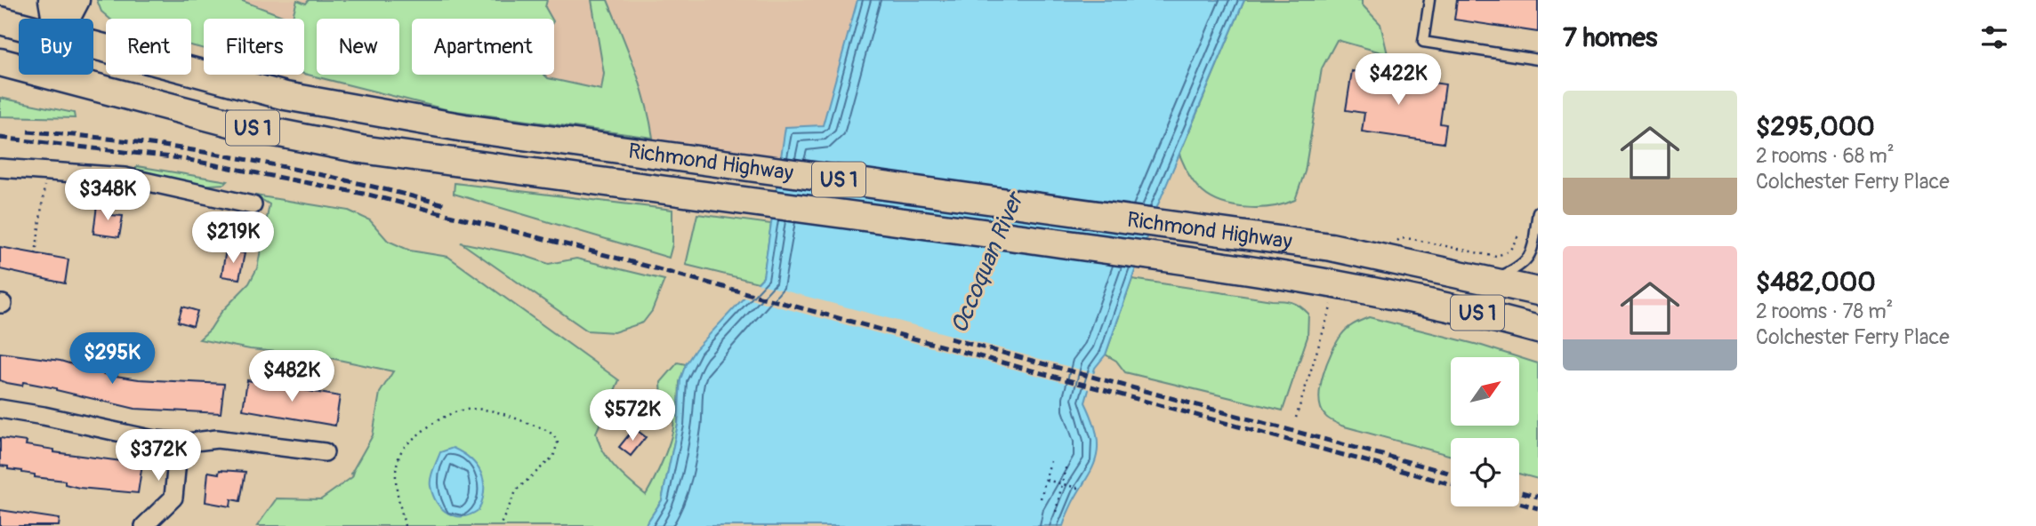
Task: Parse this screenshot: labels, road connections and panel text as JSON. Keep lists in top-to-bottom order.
{
  "streets": {
    "main road": ["US 1", "Richmond Highway"]
  },
  "water": ["Occoquan River"],
  "north": "top right",
  "page": {
    "heading": "7 homes",
    "chip": [
      "Buy",
      "Rent",
      "Filters",
      "New",
      "Apartment"
    ],
    "price": [
      "$422K",
      "$348K",
      "$219K",
      "$295K",
      "$482K",
      "$572K",
      "$372K"
    ],
    "list": [
      {
        "name": "$295,000",
        "note": "2 rooms · 68 m² · Colchester Ferry Place"
      },
      {
        "name": "$482,000",
        "note": "2 rooms · 78 m² · Colchester Ferry Place"
      }
    ]
  }
}
